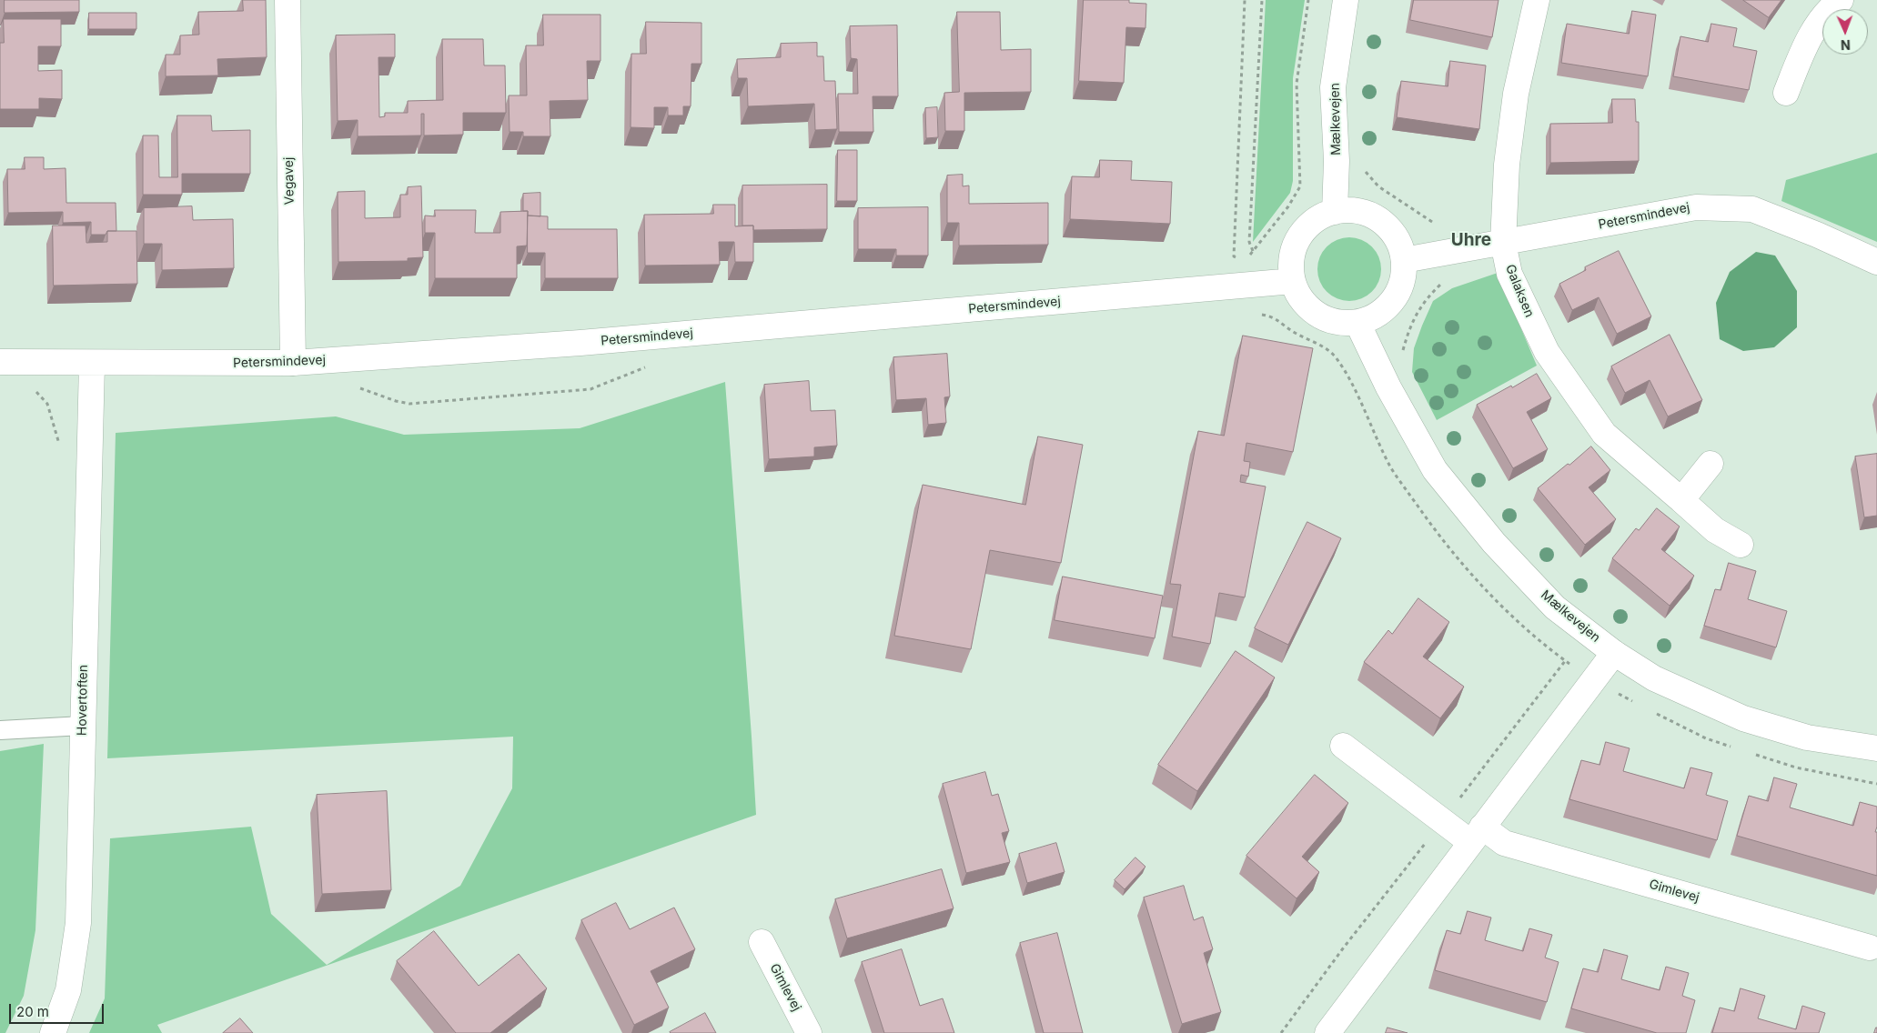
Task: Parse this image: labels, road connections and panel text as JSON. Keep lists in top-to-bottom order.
{
  "streets": {
    "street": [
      "Mælkevejen",
      "Vegavej",
      "Petersmindevej",
      "Galaksen",
      "Hovertoften",
      "Gimlevej"
    ]
  },
  "crossings": [
    ["Mælkevejen", "Petersmindevej"],
    ["Vegavej", "Petersmindevej"],
    ["Petersmindevej", "Galaksen"],
    ["Petersmindevej", "Hovertoften"]
  ],
  "districts": ["Uhre"],
  "scale_bar": "20 m",
  "north": "bottom"
}
